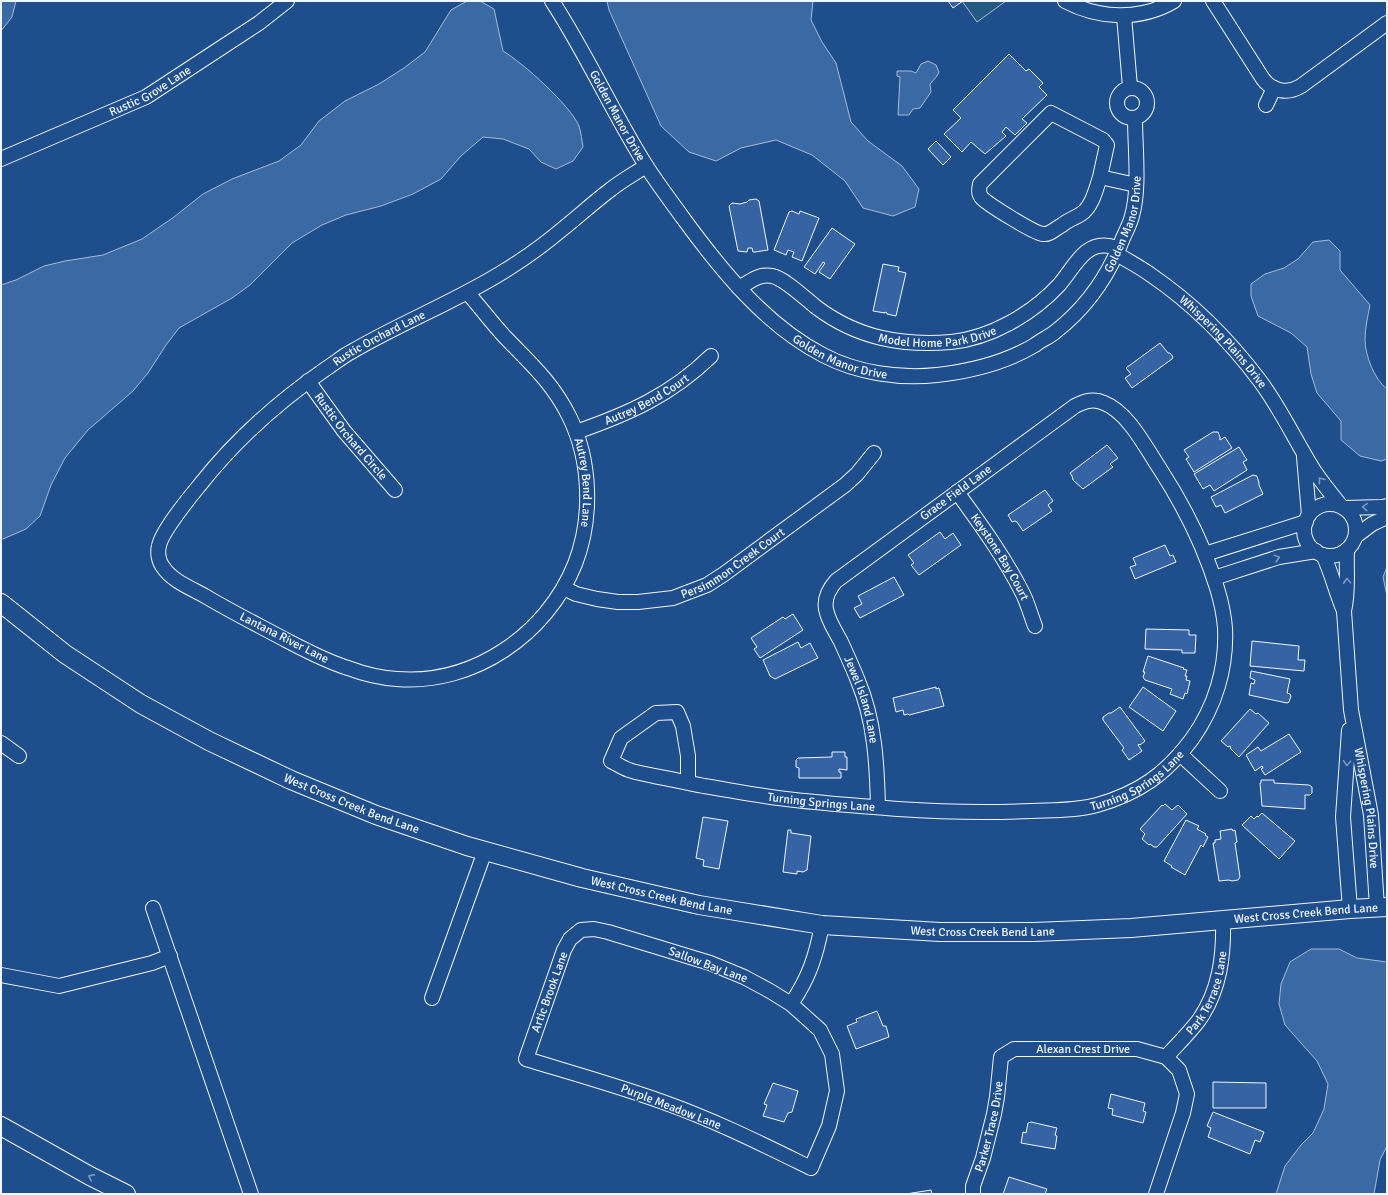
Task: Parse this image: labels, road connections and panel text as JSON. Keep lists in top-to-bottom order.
{
  "streets": {
    "main road": ["West Cross Creek Bend Lane"],
    "street": [
      "Rustic Grove Lane",
      "Golden Manor Drive",
      "Model Home Park Drive",
      "Rustic Orchard Lane",
      "Whispering Plains Drive",
      "Autrey Bend Court",
      "Rustic Orchard Circle",
      "Autrey Bend Lane",
      "Grace Field Lane",
      "Keystone Bay Court",
      "Persimmon Creek Court",
      "Lantana River Lane",
      "Jewel Island Lane",
      "Turning Springs Lane",
      "Sallow Bay Lane",
      "Artic Brook Lane",
      "Park Terrace Lane",
      "Alexan Crest Drive",
      "Purple Meadow Lane",
      "Parker Trace Drive"
    ]
  },
  "crossings": [
    ["Golden Manor Drive", "Model Home Park Drive"],
    ["Golden Manor Drive", "Rustic Orchard Lane"],
    ["Golden Manor Drive", "Whispering Plains Drive"],
    ["Model Home Park Drive", "Whispering Plains Drive"],
    ["Rustic Orchard Lane", "Rustic Orchard Circle"],
    ["Rustic Orchard Lane", "Autrey Bend Lane"],
    ["Rustic Orchard Lane", "Lantana River Lane"],
    ["Whispering Plains Drive", "West Cross Creek Bend Lane"],
    ["Autrey Bend Court", "Autrey Bend Lane"],
    ["Autrey Bend Lane", "Persimmon Creek Court"],
    ["Autrey Bend Lane", "Lantana River Lane"],
    ["Grace Field Lane", "Keystone Bay Court"],
    ["Grace Field Lane", "Jewel Island Lane"],
    ["Grace Field Lane", "Turning Springs Lane"],
    ["Jewel Island Lane", "Turning Springs Lane"],
    ["West Cross Creek Bend Lane", "Park Terrace Lane"],
    ["Sallow Bay Lane", "Artic Brook Lane"],
    ["Sallow Bay Lane", "Purple Meadow Lane"],
    ["Artic Brook Lane", "Purple Meadow Lane"],
    ["Park Terrace Lane", "Alexan Crest Drive"],
    ["Alexan Crest Drive", "Parker Trace Drive"]
  ]
}
